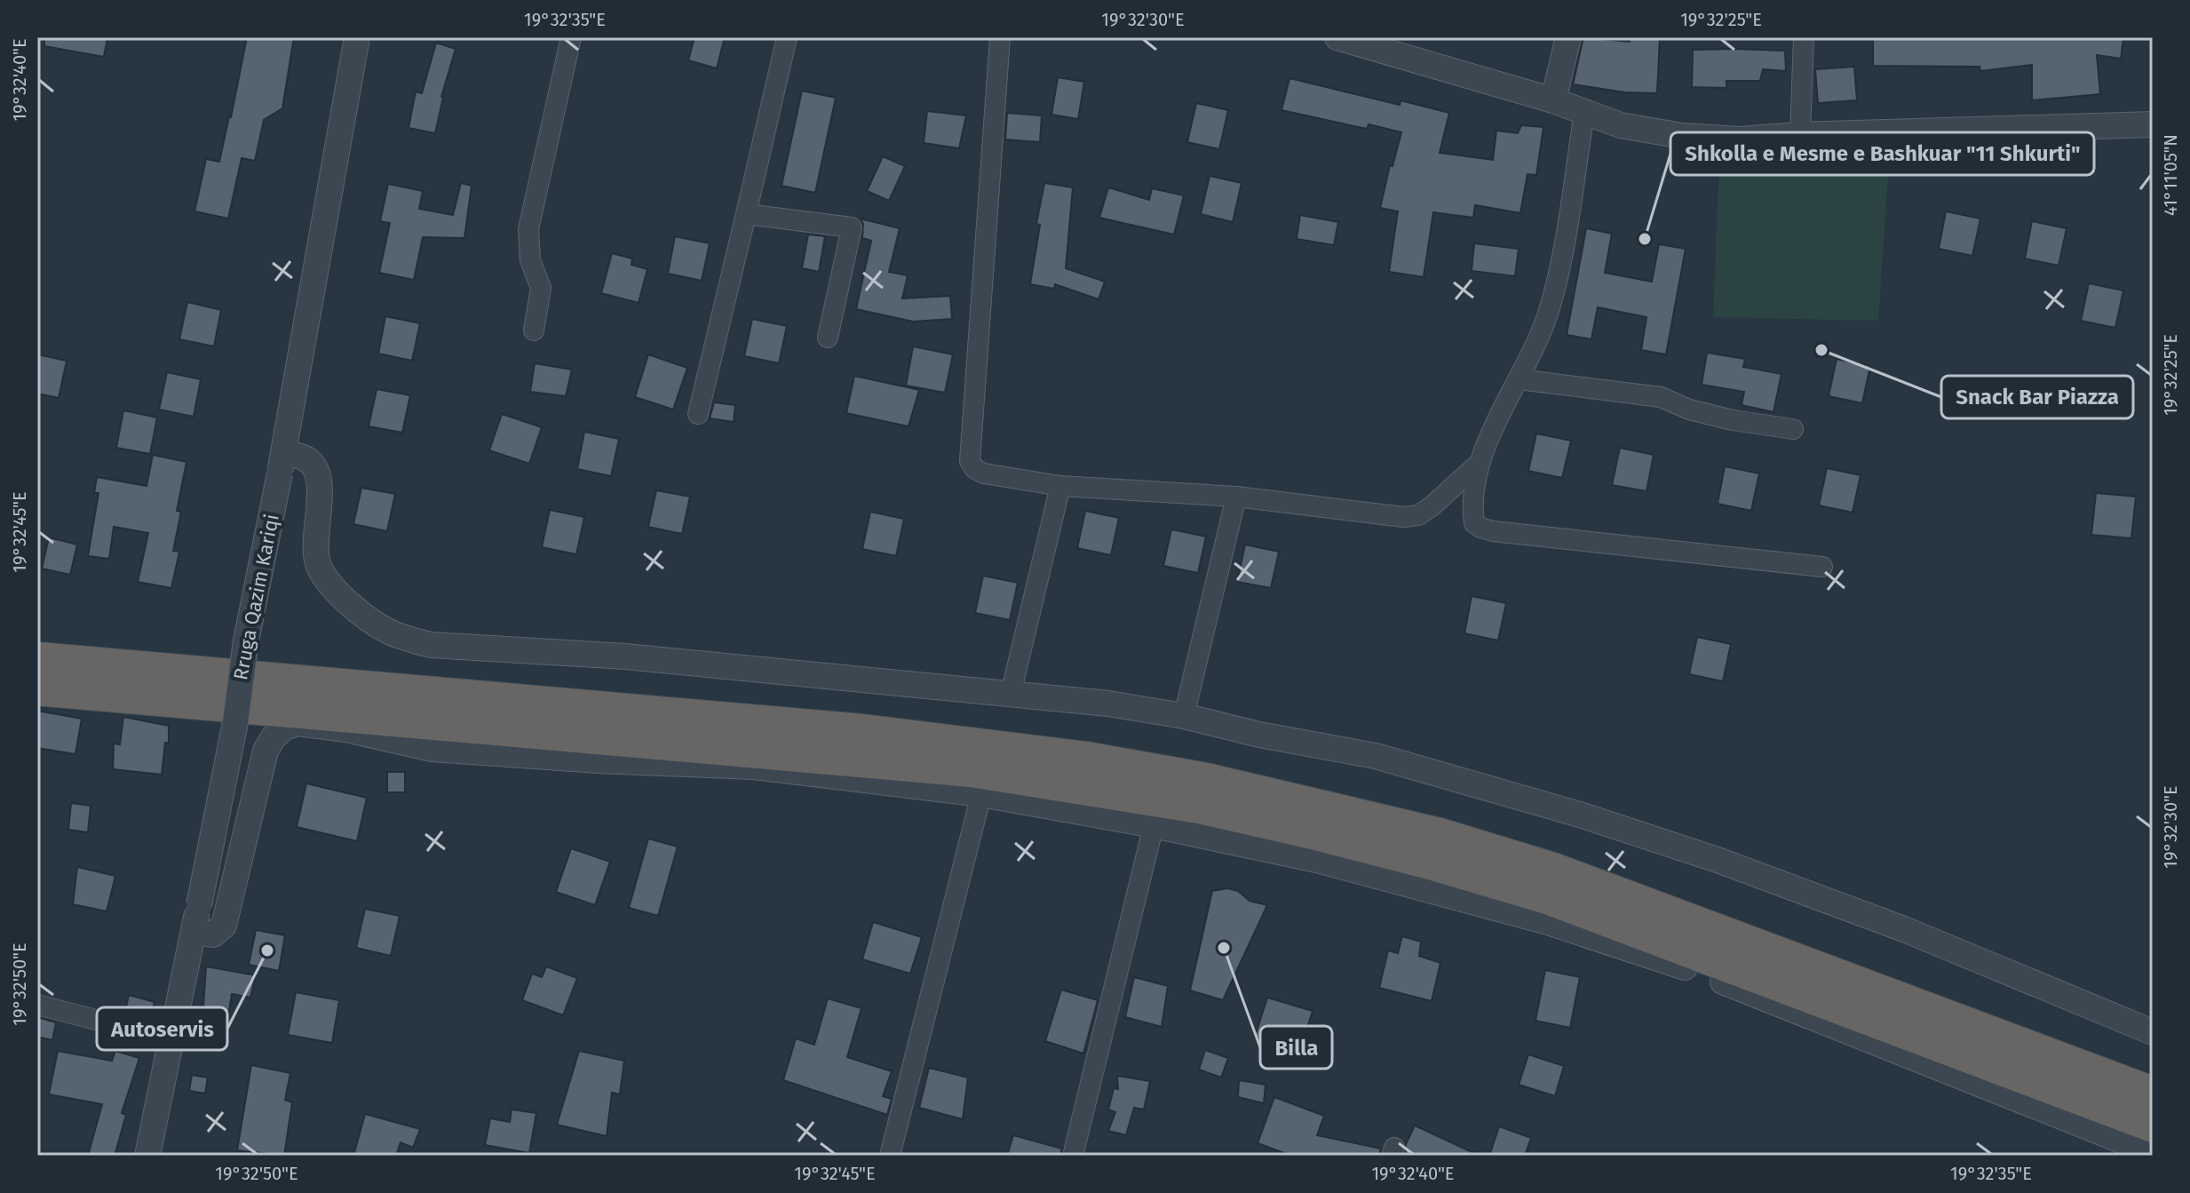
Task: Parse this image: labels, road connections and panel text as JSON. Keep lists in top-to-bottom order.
{
  "streets": {
    "street": ["Rruga Qazim Kariqi"]
  },
  "places": [
    "Shkolla e Mesme e Bashkuar \"11 Shkurti\"",
    "Snack Bar Piazza",
    "Billa",
    "Autoservis"
  ],
  "coordinates": [
    "19°32'35\"E",
    "19°32'30\"E",
    "19°32'25\"E",
    "19°32'40\"E",
    "41°11'05\"N",
    "19°32'45\"E",
    "19°32'50\"E"
  ]
}
